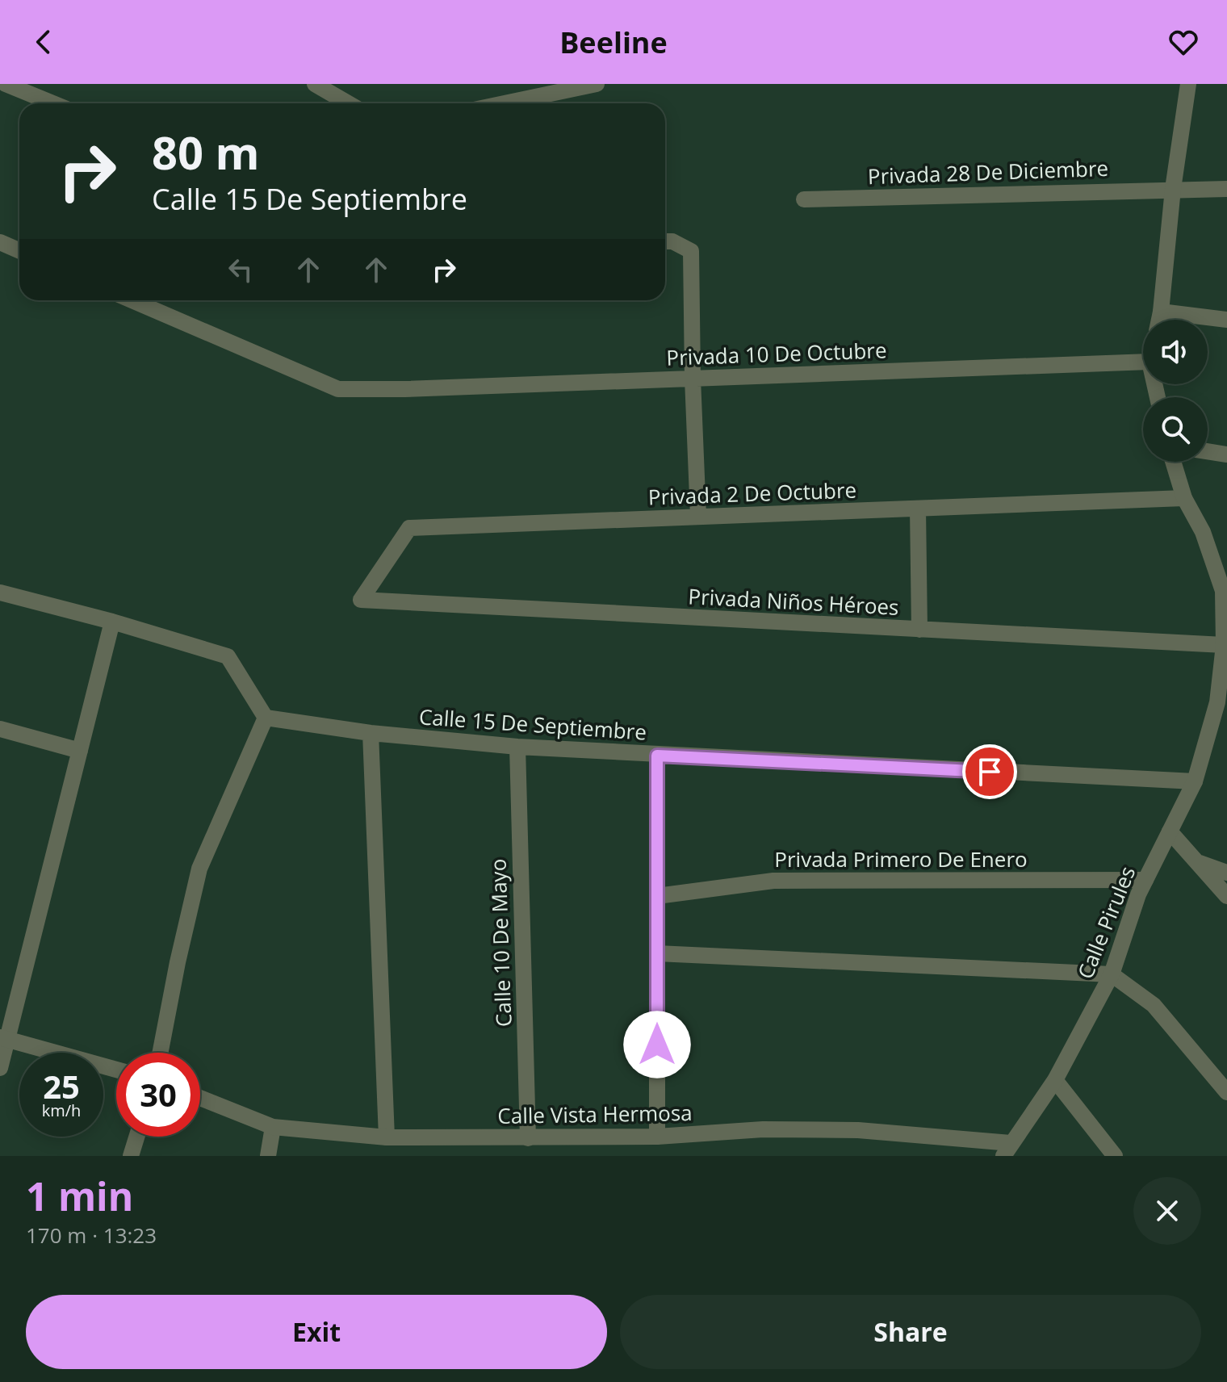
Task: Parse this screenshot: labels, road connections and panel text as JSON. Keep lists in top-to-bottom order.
{
  "streets": {
    "street": [
      "Privada 28 De Diciembre",
      "Privada 10 De Octubre",
      "Privada 2 De Octubre",
      "Privada Niños Héroes",
      "Calle 15 De Septiembre",
      "Privada Primero De Enero",
      "Calle Pirules",
      "Calle 10 De Mayo",
      "Calle Vista Hermosa"
    ]
  },
  "crossings": [
    ["Privada 2 De Octubre", "Privada Niños Héroes"],
    ["Calle 15 De Septiembre", "Calle Pirules"],
    ["Calle 15 De Septiembre", "Calle 10 De Mayo"],
    ["Privada Primero De Enero", "Calle Pirules"],
    ["Calle Pirules", "Calle Vista Hermosa"],
    ["Calle 10 De Mayo", "Calle Vista Hermosa"]
  ],
  "page": {
    "header": "Beeline",
    "turn": ["80 m", "Calle 15 De Septiembre"],
    "speed": "25 km/h",
    "limit": "30",
    "heading": ["1 min", "170 m · 13:23"],
    "buttons": ["Exit", "Share"]
  }
}
